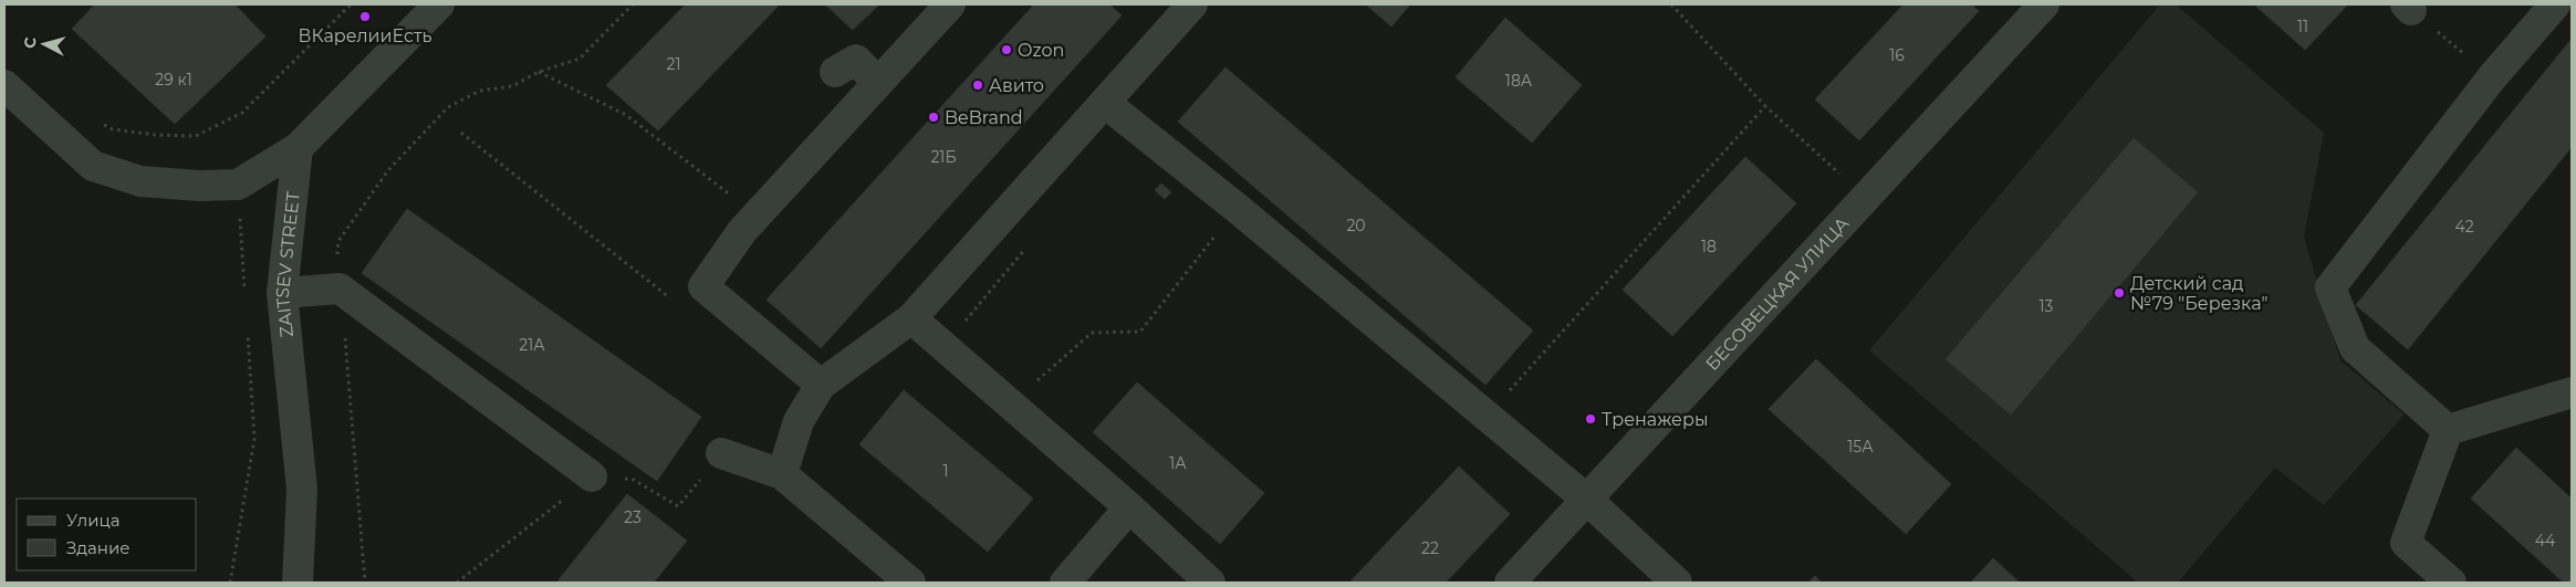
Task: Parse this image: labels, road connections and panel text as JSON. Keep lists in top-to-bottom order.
{
  "streets": {
    "street": ["ZAITSEV STREET", "БЕСОВЕЦКАЯ УЛИЦА"]
  },
  "places": [
    "ВКарелииЕсть",
    "Ozon",
    "Авито",
    "BeBrand",
    "Детский сад №79 \"Березка\"",
    "Тренажеры"
  ],
  "house_numbers": [
    "11",
    "16",
    "21",
    "29 к1",
    "18А",
    "21Б",
    "20",
    "42",
    "18",
    "13",
    "21А",
    "15А",
    "1А",
    "1",
    "23",
    "44",
    "22"
  ],
  "legend": ["Улица", "Здание"],
  "north": "left"
}
